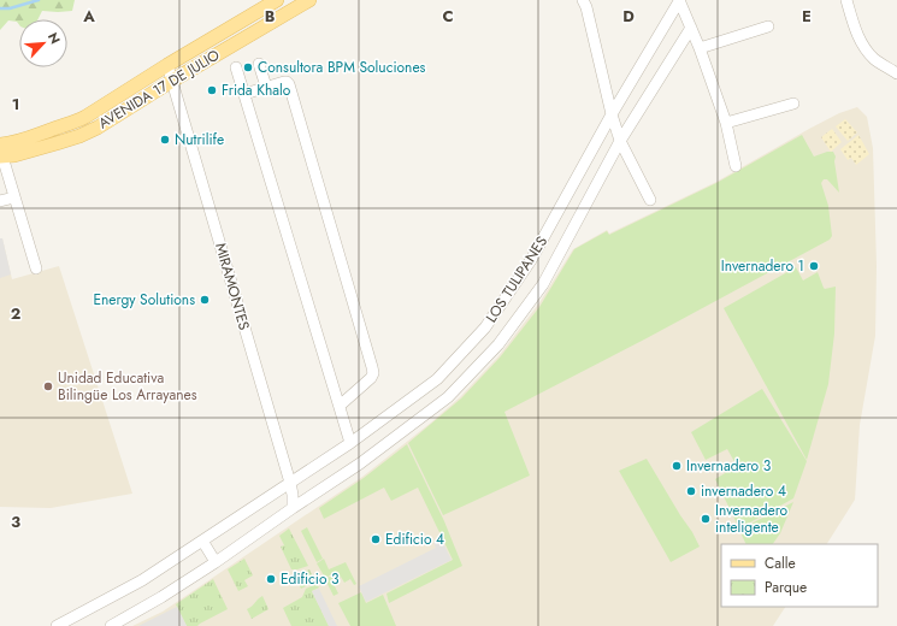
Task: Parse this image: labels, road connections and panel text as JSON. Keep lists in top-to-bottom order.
{
  "streets": {
    "main road": ["AVENIDA 17 DE JULIO"],
    "street": ["LOS TULIPANES", "MIRAMONTES"]
  },
  "crossings": [
    ["AVENIDA 17 DE JULIO", "MIRAMONTES"],
    ["LOS TULIPANES", "MIRAMONTES"]
  ],
  "places": [
    "Consultora BPM Soluciones",
    "Frida Khalo",
    "Nutrilife",
    "Invernadero 1",
    "Energy Solutions",
    "Unidad Educativa Bilingüe Los Arrayanes",
    "Invernadero 3",
    "invernadero 4",
    "Invernadero inteligente",
    "Edificio 4",
    "Edificio 3"
  ],
  "legend": ["Calle", "Parque"],
  "north": "top right",
  "grid": {
    "columns": [
      "A",
      "B",
      "C",
      "D",
      "E"
    ],
    "rows": ["1", "2", "3"]
  }
}
